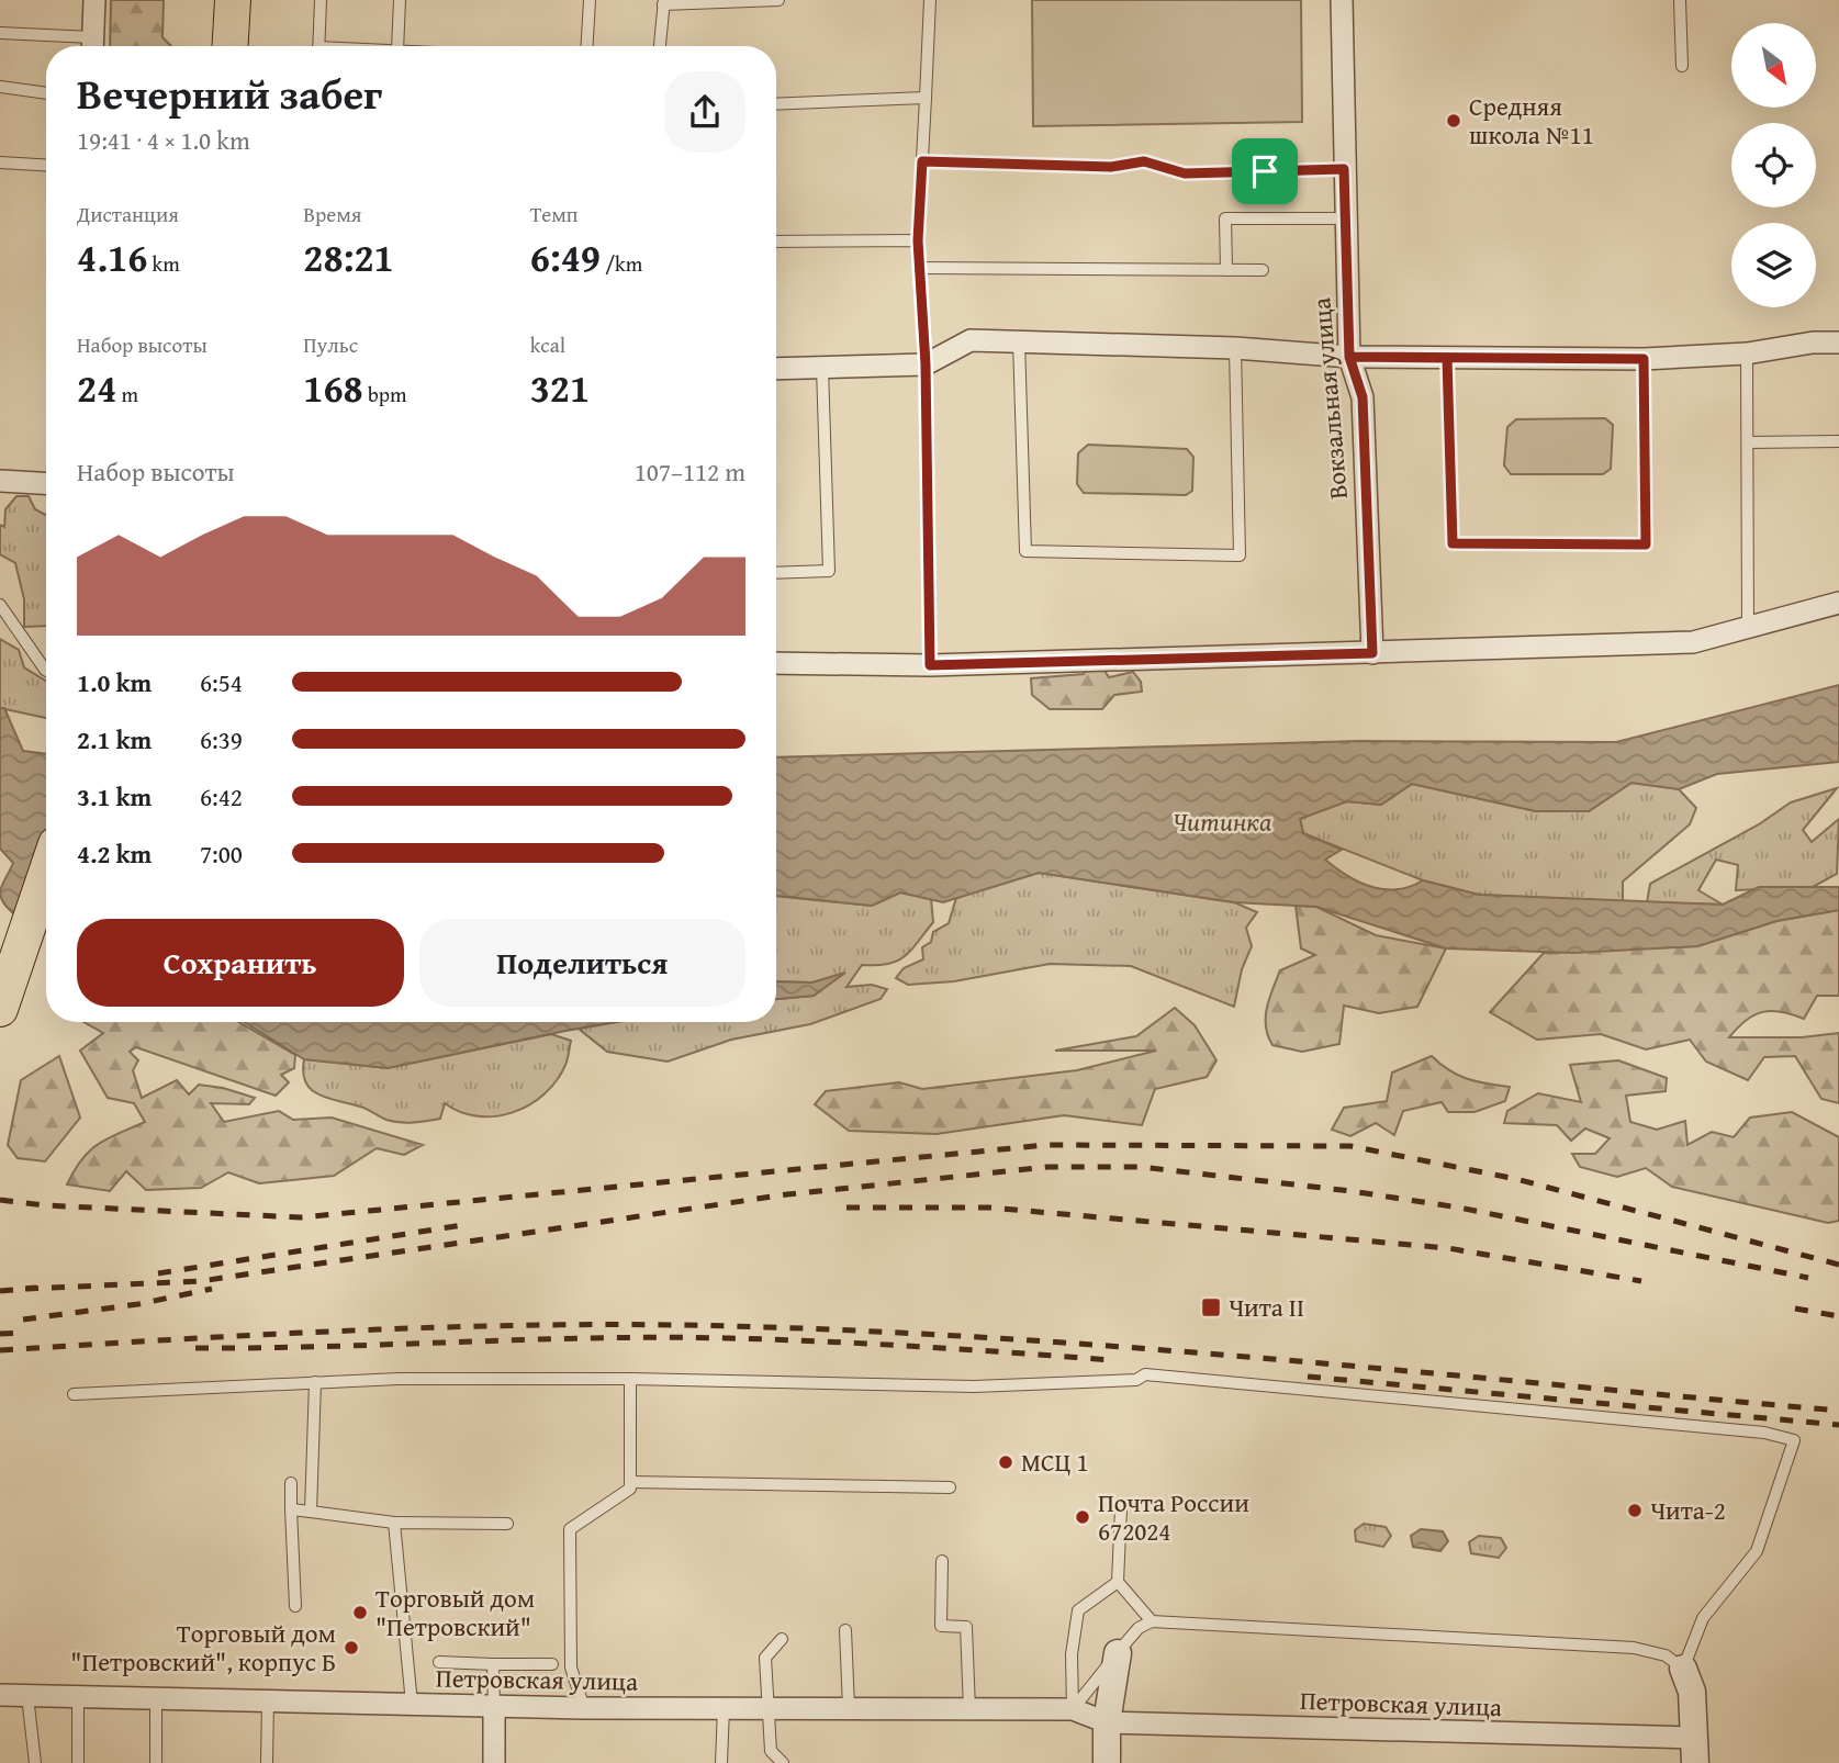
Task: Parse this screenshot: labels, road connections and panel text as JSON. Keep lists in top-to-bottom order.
{
  "streets": {
    "street": ["Вокзальная улица", "Петровская улица"]
  },
  "water": ["Читинка"],
  "places": {
    "other": [
      "Средняя школа №11",
      "МСЦ 1",
      "Чита-2",
      "Почта России 672024",
      "Торговый дом \"Петровский\"",
      "Торговый дом \"Петровский\", корпус Б"
    ],
    "transit": ["Чита II"]
  },
  "north": "bottom right",
  "page": {
    "heading": ["Вечерний забег", "19:41 · 4 × 1.0 km"],
    "stats": [
      ["Дистанция", "4.16 km"],
      ["Время", "28:21"],
      ["Темп", "6:49 /km"],
      ["Набор высоты", "24 m"],
      ["Пульс", "168 bpm"],
      ["kcal", "321"]
    ],
    "chart": ["Набор высоты", "107–112 m"],
    "list": [
      {
        "name": "1.0 km",
        "note": "6:54"
      },
      {
        "name": "2.1 km",
        "note": "6:39"
      },
      {
        "name": "3.1 km",
        "note": "6:42"
      },
      {
        "name": "4.2 km",
        "note": "7:00"
      }
    ],
    "buttons": ["Сохранить", "Поделиться"]
  }
}
